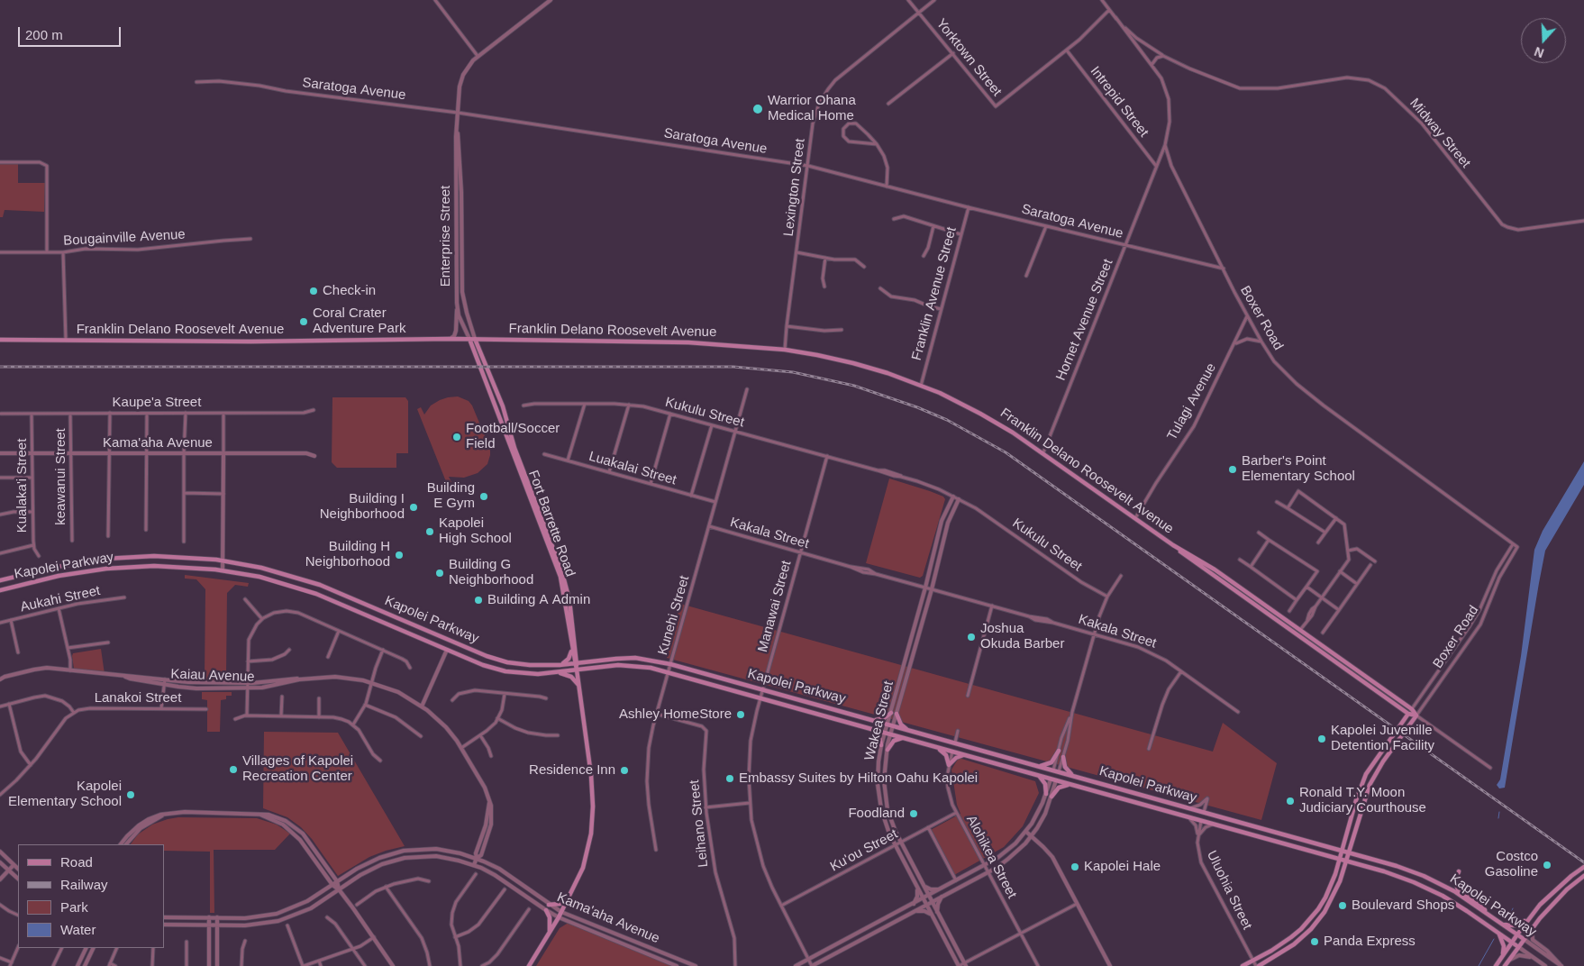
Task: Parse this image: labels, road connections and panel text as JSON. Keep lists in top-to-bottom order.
{
  "streets": {
    "main road": ["Franklin Delano Roosevelt Avenue", "Fort Barrette Road", "Kapolei Parkway"],
    "street": [
      "Yorktown Street",
      "Saratoga Avenue",
      "Intrepid Street",
      "Midway Street",
      "Lexington Street",
      "Enterprise Street",
      "Bougainville Avenue",
      "Franklin Avenue Street",
      "Boxer Road",
      "Hornet Avenue Street",
      "Tulagi Avenue",
      "Kaupe'a Street",
      "Kukulu Street",
      "Kama'aha Avenue",
      "Luakalai Street",
      "keawanui Street",
      "Kualaka'i Street",
      "Kakala Street",
      "Aukahi Street",
      "Manawai Street",
      "Kunehi Street",
      "Kaiau Avenue",
      "Lanakoi Street",
      "Wakea Street",
      "Leihano Street",
      "Ku'ou Street",
      "Alohikea Street",
      "Uluohia Street"
    ]
  },
  "crossings": [
    ["Yorktown Street", "Intrepid Street"],
    ["Yorktown Street", "Lexington Street"],
    ["Saratoga Avenue", "Lexington Street"],
    ["Saratoga Avenue", "Enterprise Street"],
    ["Saratoga Avenue", "Franklin Avenue Street"],
    ["Saratoga Avenue", "Boxer Road"],
    ["Saratoga Avenue", "Hornet Avenue Street"],
    ["Intrepid Street", "Hornet Avenue Street"],
    ["Midway Street", "Boxer Road"],
    ["Lexington Street", "Franklin Delano Roosevelt Avenue"],
    ["Enterprise Street", "Franklin Delano Roosevelt Avenue"],
    ["Enterprise Street", "Fort Barrette Road"],
    ["Franklin Avenue Street", "Franklin Delano Roosevelt Avenue"],
    ["Boxer Road", "Hornet Avenue Street"],
    ["Boxer Road", "Franklin Delano Roosevelt Avenue"],
    ["Boxer Road", "Tulagi Avenue"],
    ["Hornet Avenue Street", "Franklin Delano Roosevelt Avenue"],
    ["Franklin Delano Roosevelt Avenue", "Tulagi Avenue"],
    ["Franklin Delano Roosevelt Avenue", "Fort Barrette Road"],
    ["Kaupe'a Street", "keawanui Street"],
    ["Kaupe'a Street", "Kualaka'i Street"],
    ["Kukulu Street", "Manawai Street"],
    ["Kukulu Street", "Kunehi Street"],
    ["Kukulu Street", "Wakea Street"],
    ["Kama'aha Avenue", "keawanui Street"],
    ["Kama'aha Avenue", "Kualaka'i Street"],
    ["Kama'aha Avenue", "Fort Barrette Road"],
    ["Kama'aha Avenue", "Kaiau Avenue"],
    ["Luakalai Street", "Kunehi Street"],
    ["Fort Barrette Road", "Kapolei Parkway"],
    ["Kakala Street", "Manawai Street"],
    ["Kakala Street", "Kunehi Street"],
    ["Kakala Street", "Wakea Street"],
    ["Kapolei Parkway", "Manawai Street"],
    ["Kapolei Parkway", "Kunehi Street"],
    ["Kapolei Parkway", "Wakea Street"],
    ["Kapolei Parkway", "Alohikea Street"],
    ["Kapolei Parkway", "Uluohia Street"],
    ["Manawai Street", "Ku'ou Street"],
    ["Kunehi Street", "Leihano Street"],
    ["Wakea Street", "Ku'ou Street"],
    ["Ku'ou Street", "Alohikea Street"]
  ],
  "places": [
    "Warrior Ohana Medical Home",
    "Check-in",
    "Coral Crater Adventure Park",
    "Football/Soccer Field",
    "Barber's Point Elementary School",
    "Building E Gym",
    "Building I Neighborhood",
    "Kapolei High School",
    "Building H Neighborhood",
    "Building G Neighborhood",
    "Building A Admin",
    "Joshua Okuda Barber",
    "Ashley HomeStore",
    "Kapolei Juvenille Detention Facility",
    "Villages of Kapolei Recreation Center",
    "Residence Inn",
    "Embassy Suites by Hilton Oahu Kapolei",
    "Kapolei Elementary School",
    "Ronald T.Y. Moon Judiciary Courthouse",
    "Foodland",
    "Costco Gasoline",
    "Kapolei Hale",
    "Boulevard Shops",
    "Panda Express"
  ],
  "legend": [
    "Road",
    "Railway",
    "Park",
    "Water"
  ],
  "scale_bar": "200 m",
  "north": "bottom"
}
